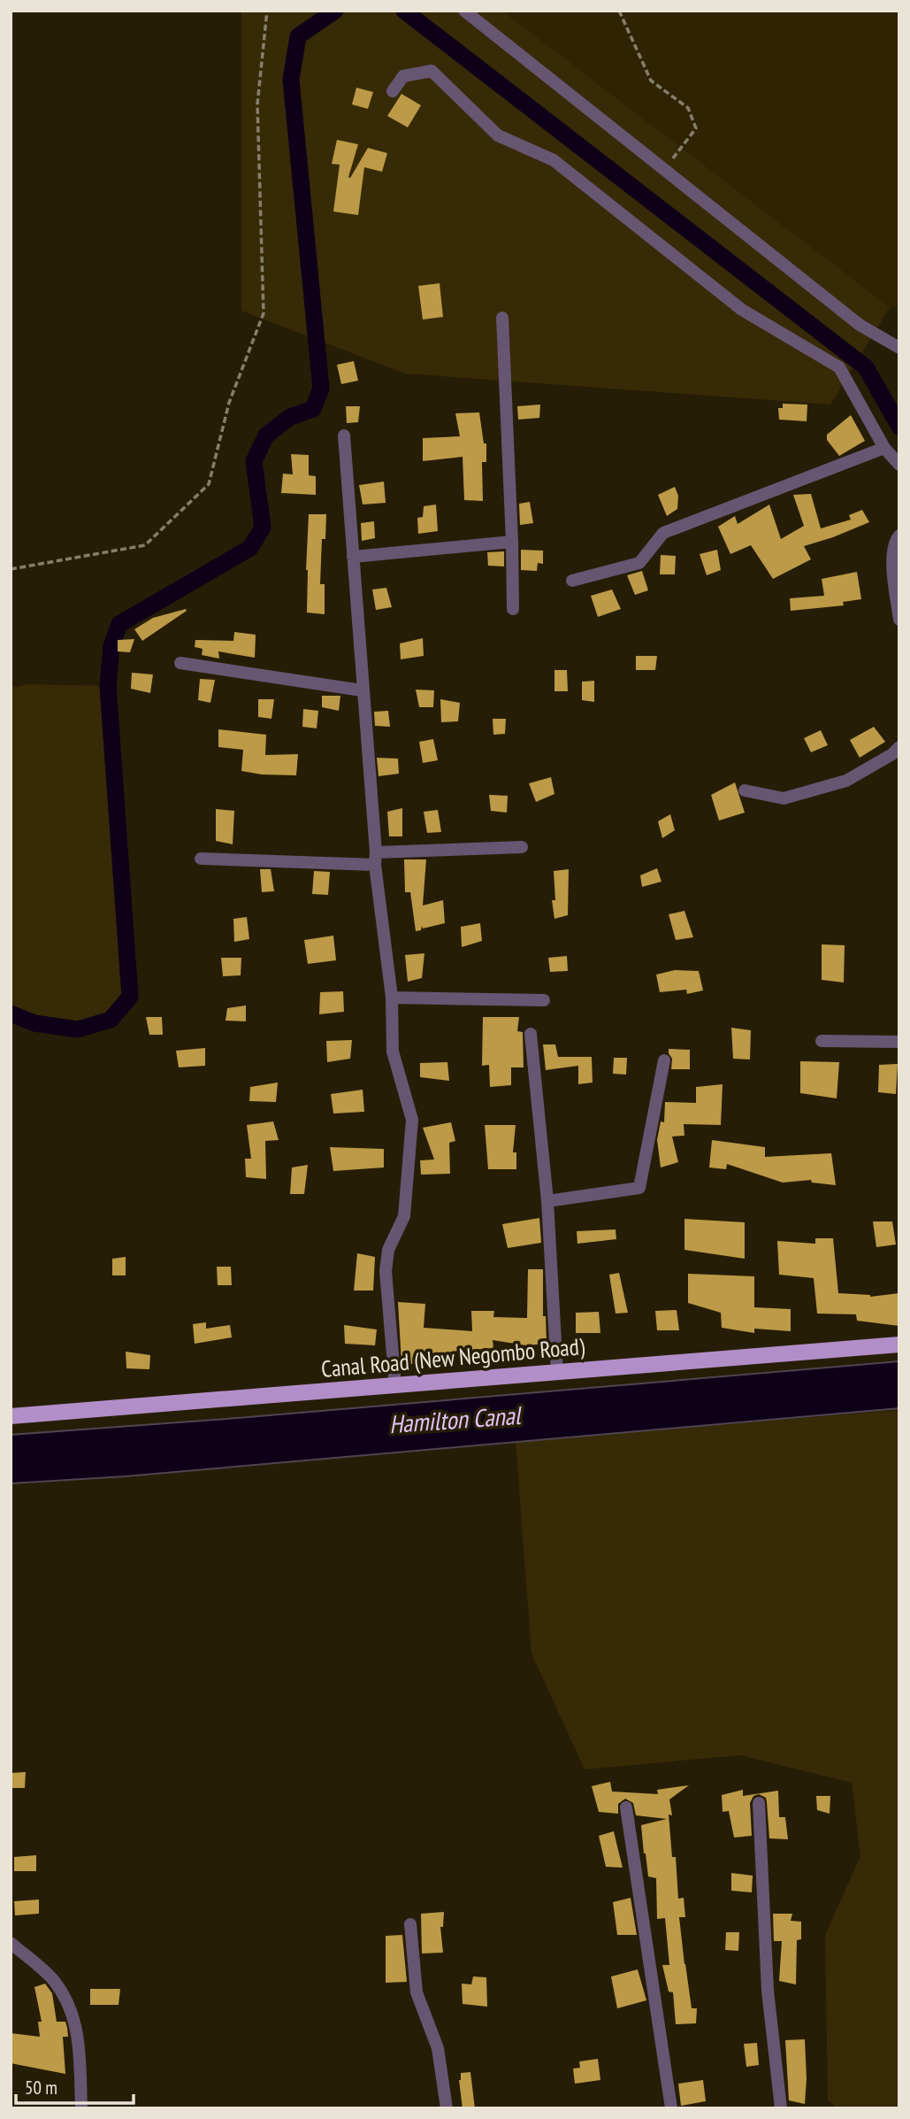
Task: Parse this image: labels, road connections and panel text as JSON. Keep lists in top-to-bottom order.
{
  "streets": {
    "main road": ["Canal Road (New Negombo Road)"]
  },
  "water": ["Hamilton Canal"],
  "scale_bar": "50 m"
}
